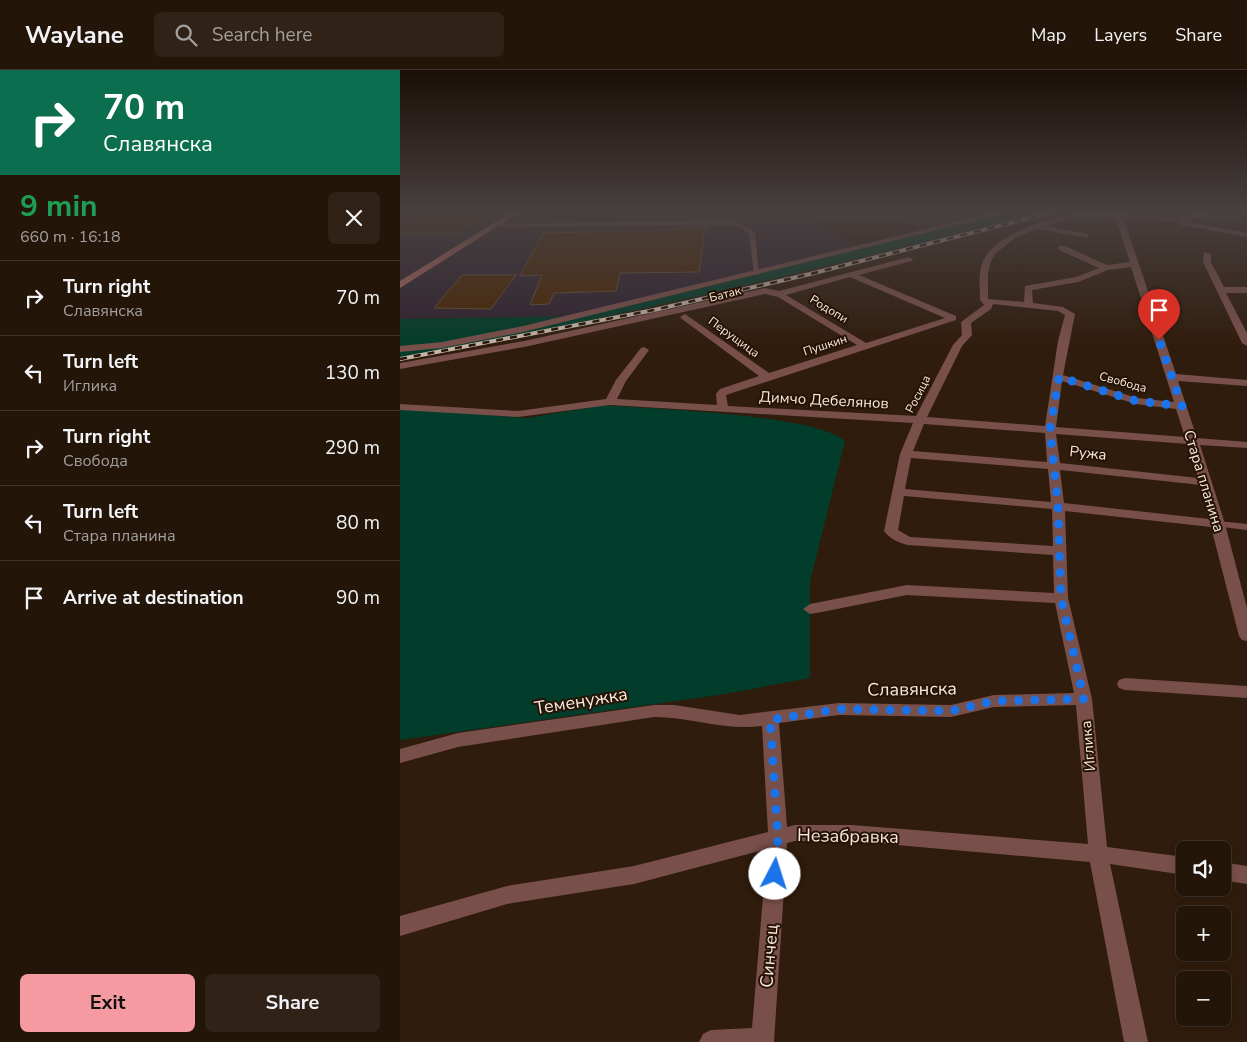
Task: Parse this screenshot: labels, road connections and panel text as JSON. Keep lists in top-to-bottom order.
{
  "streets": {
    "street": [
      "Батак",
      "Родопи",
      "Перущица",
      "Пушкин",
      "Свобода",
      "Росица",
      "Димчо Дебелянов",
      "Ружа",
      "Стара планина",
      "Славянска",
      "Теменужка",
      "Иглика",
      "Незабравка",
      "Синчец"
    ]
  },
  "crossings": [
    ["Батак", "Родопи"],
    ["Батак", "Перущица"],
    ["Родопи", "Пушкин"],
    ["Перущица", "Пушкин"],
    ["Пушкин", "Димчо Дебелянов"],
    ["Свобода", "Стара планина"],
    ["Свобода", "Иглика"],
    ["Росица", "Димчо Дебелянов"],
    ["Росица", "Ружа"],
    ["Росица", "Иглика"],
    ["Димчо Дебелянов", "Стара планина"],
    ["Димчо Дебелянов", "Иглика"],
    ["Ружа", "Стара планина"],
    ["Ружа", "Иглика"],
    ["Славянска", "Теменужка"],
    ["Славянска", "Иглика"],
    ["Славянска", "Синчец"],
    ["Теменужка", "Синчец"],
    ["Иглика", "Незабравка"],
    ["Незабравка", "Синчец"]
  ],
  "page": {
    "header": "Waylane",
    "search": "Search here",
    "nav": ["Map", "Layers", "Share"],
    "turn": ["70 m", "Славянска"],
    "heading": ["9 min", "660 m · 16:18"],
    "list": [
      {
        "name": "Turn right",
        "note": "Славянска",
        "value": "70 m"
      },
      {
        "name": "Turn left",
        "note": "Иглика",
        "value": "130 m"
      },
      {
        "name": "Turn right",
        "note": "Свобода",
        "value": "290 m"
      },
      {
        "name": "Turn left",
        "note": "Стара планина",
        "value": "80 m"
      },
      {
        "name": "Arrive at destination",
        "value": "90 m"
      }
    ],
    "map_buttons": ["+", "−"],
    "buttons": ["Exit", "Share"]
  }
}
